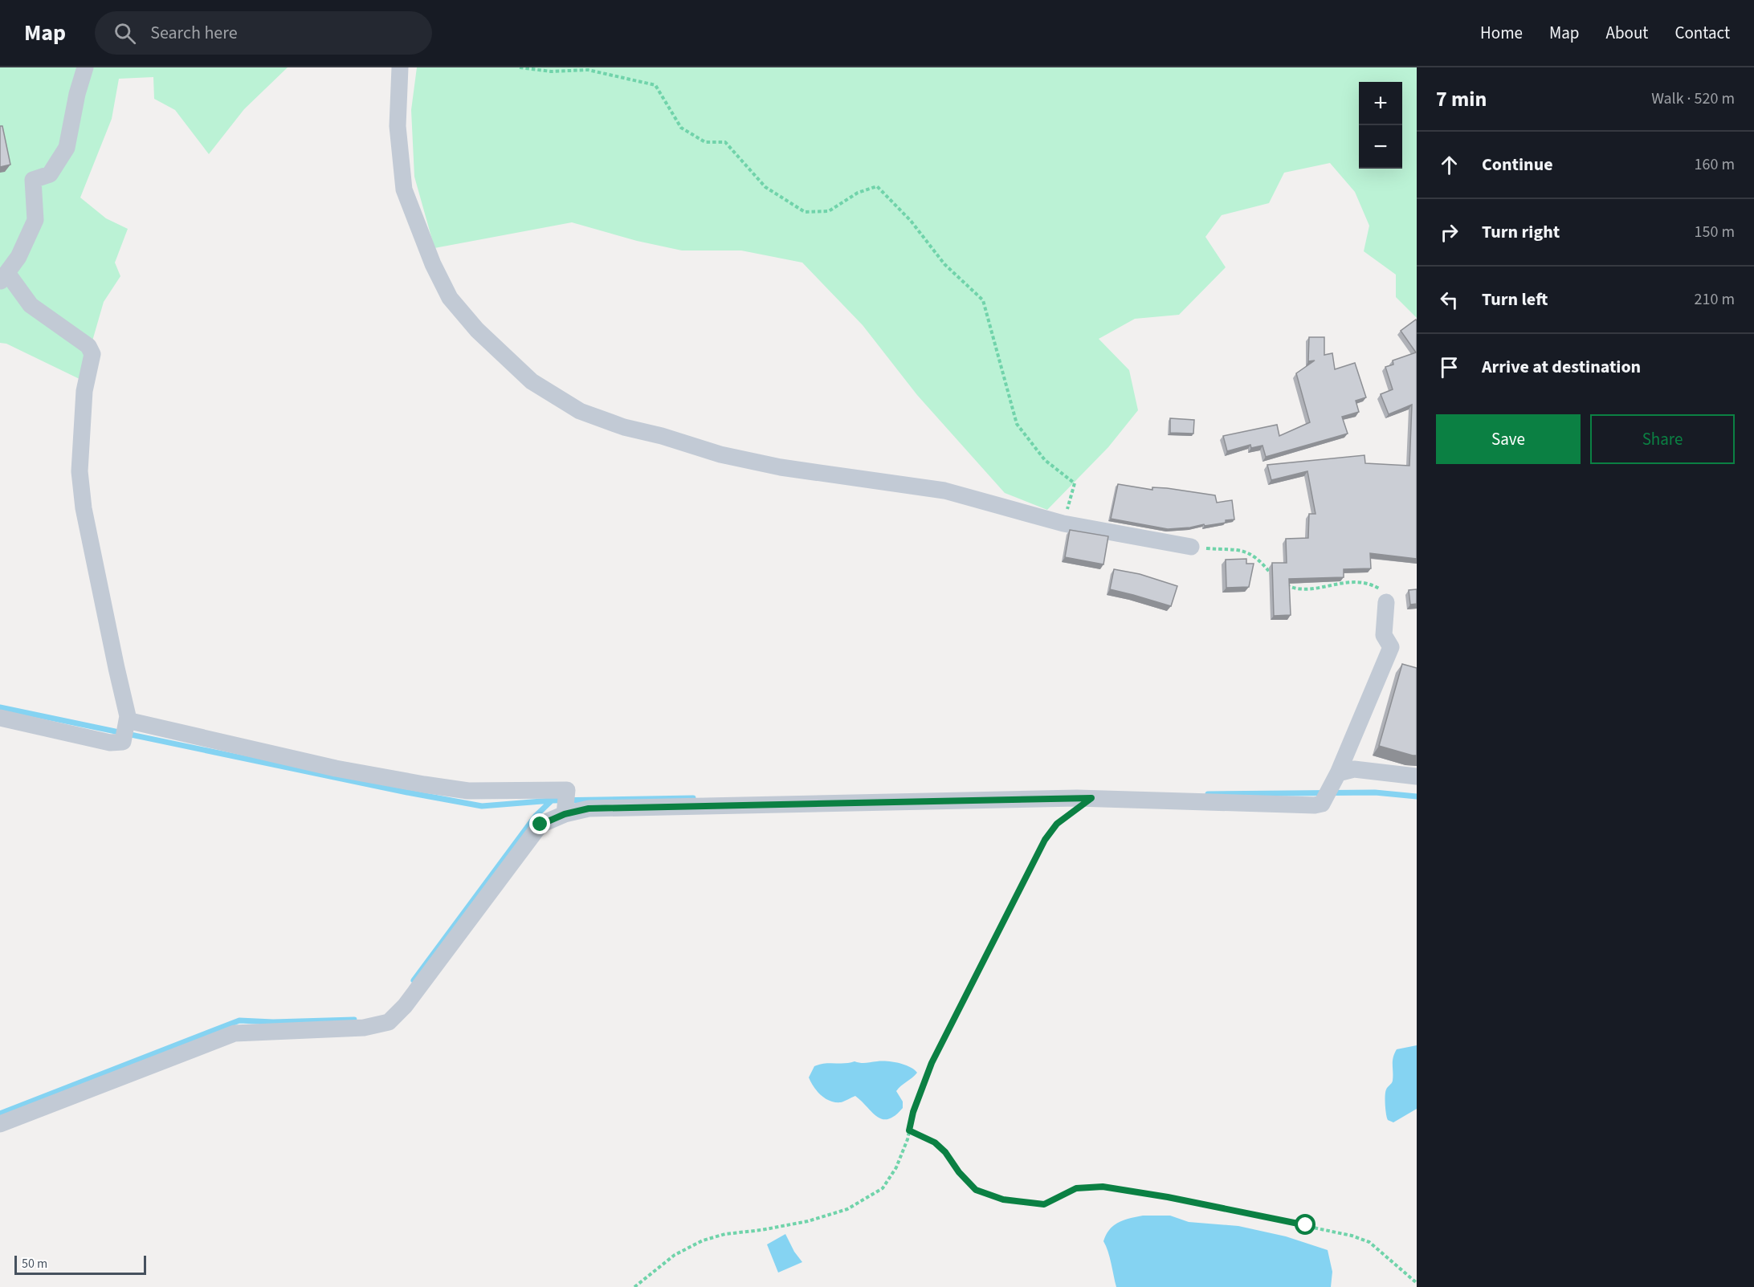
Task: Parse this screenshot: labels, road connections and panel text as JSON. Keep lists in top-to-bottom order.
{
  "scale_bar": "50 m",
  "page": {
    "header": "Map",
    "search": "Search here",
    "nav": [
      "Home",
      "Map",
      "About",
      "Contact"
    ],
    "heading": ["7 min", "Walk · 520 m"],
    "map_buttons": ["+", "−"],
    "list": [
      ["Continue", "160 m"],
      ["Turn right", "150 m"],
      ["Turn left", "210 m"],
      "Arrive at destination"
    ],
    "buttons": ["Save", "Share"],
    "scale": "50 m"
  }
}
